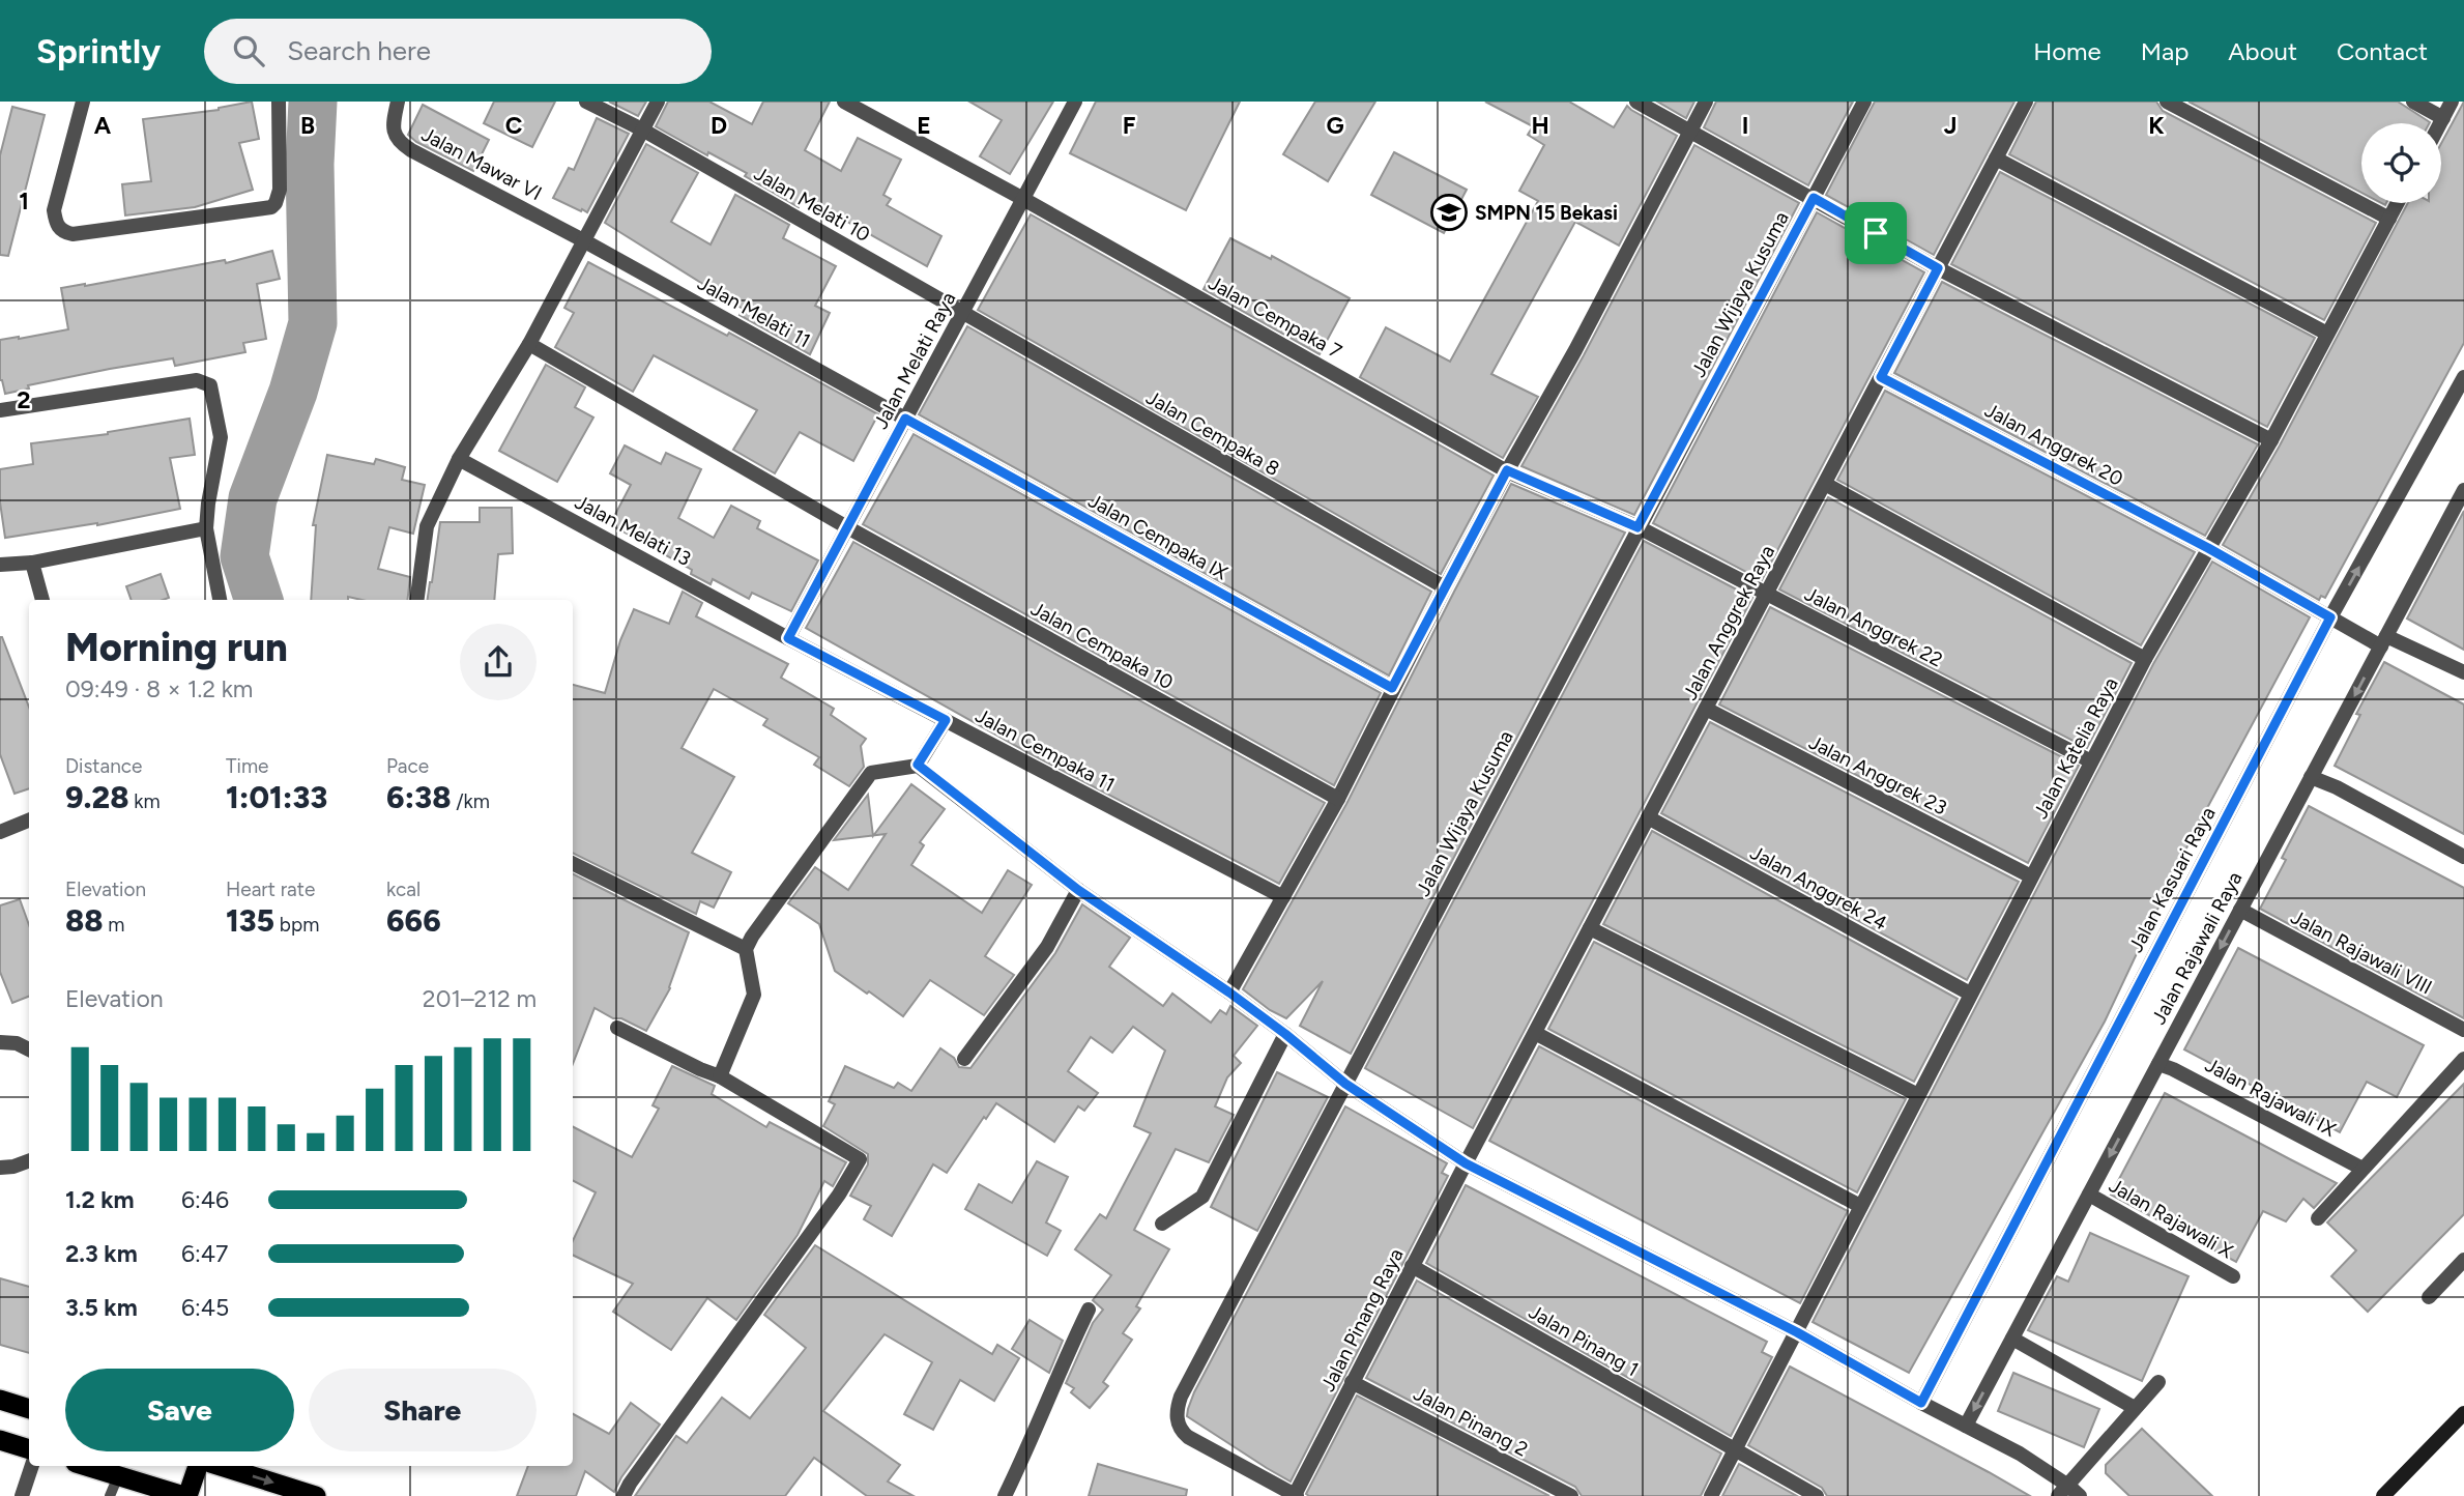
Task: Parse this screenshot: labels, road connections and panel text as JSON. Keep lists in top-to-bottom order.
{
  "streets": {
    "street": [
      "Jalan Mawar VI",
      "Jalan Melati 10",
      "Jalan Wijaya Kusuma",
      "Jalan Melati 11",
      "Jalan Cempaka 7",
      "Jalan Melati Raya",
      "Jalan Cempaka 8",
      "Jalan Anggrek 20",
      "Jalan Melati 13",
      "Jalan Cempaka IX",
      "Jalan Anggrek Raya",
      "Jalan Anggrek 22",
      "Jalan Cempaka 10",
      "Jalan Katelia Raya",
      "Jalan Cempaka 11",
      "Jalan Anggrek 23",
      "Jalan Kasuari Raya",
      "Jalan Anggrek 24",
      "Jalan Rajawali Raya",
      "Jalan Rajawali VIII",
      "Jalan Rajawali IX",
      "Jalan Rajawali X",
      "Jalan Pinang Raya",
      "Jalan Pinang 1",
      "Jalan Pinang 2"
    ]
  },
  "crossings": [
    ["Jalan Mawar VI", "Jalan Melati 11"],
    ["Jalan Melati 10", "Jalan Melati Raya"],
    ["Jalan Melati 10", "Jalan Cempaka 8"],
    ["Jalan Wijaya Kusuma", "Jalan Cempaka 7"],
    ["Jalan Wijaya Kusuma", "Jalan Anggrek 22"],
    ["Jalan Wijaya Kusuma", "Jalan Pinang Raya"],
    ["Jalan Melati 11", "Jalan Melati Raya"],
    ["Jalan Melati 11", "Jalan Cempaka IX"],
    ["Jalan Cempaka 7", "Jalan Melati Raya"],
    ["Jalan Cempaka 7", "Jalan Anggrek 22"],
    ["Jalan Melati Raya", "Jalan Cempaka 8"],
    ["Jalan Melati Raya", "Jalan Melati 13"],
    ["Jalan Melati Raya", "Jalan Cempaka IX"],
    ["Jalan Melati Raya", "Jalan Cempaka 10"],
    ["Jalan Melati Raya", "Jalan Cempaka 11"],
    ["Jalan Anggrek 20", "Jalan Anggrek Raya"],
    ["Jalan Anggrek 20", "Jalan Katelia Raya"],
    ["Jalan Anggrek 20", "Jalan Kasuari Raya"],
    ["Jalan Anggrek 20", "Jalan Rajawali Raya"],
    ["Jalan Melati 13", "Jalan Cempaka 11"],
    ["Jalan Anggrek Raya", "Jalan Anggrek 22"],
    ["Jalan Anggrek Raya", "Jalan Anggrek 23"],
    ["Jalan Anggrek Raya", "Jalan Anggrek 24"],
    ["Jalan Anggrek Raya", "Jalan Pinang Raya"],
    ["Jalan Anggrek 22", "Jalan Katelia Raya"],
    ["Jalan Katelia Raya", "Jalan Anggrek 23"],
    ["Jalan Katelia Raya", "Jalan Anggrek 24"],
    ["Jalan Katelia Raya", "Jalan Pinang 1"],
    ["Jalan Rajawali Raya", "Jalan Rajawali VIII"],
    ["Jalan Rajawali Raya", "Jalan Rajawali IX"],
    ["Jalan Rajawali Raya", "Jalan Rajawali X"],
    ["Jalan Pinang Raya", "Jalan Pinang 1"],
    ["Jalan Pinang Raya", "Jalan Pinang 2"]
  ],
  "one_way": ["Jalan Rajawali Raya"],
  "places": {
    "school or university": ["SMPN 15 Bekasi"]
  },
  "page": {
    "header": "Sprintly",
    "search": "Search here",
    "nav": [
      "Home",
      "Map",
      "About",
      "Contact"
    ],
    "heading": ["Morning run", "09:49 · 8 × 1.2 km"],
    "stats": [
      ["Distance", "9.28 km"],
      ["Time", "1:01:33"],
      ["Pace", "6:38 /km"],
      ["Elevation", "88 m"],
      ["Heart rate", "135 bpm"],
      ["kcal", "666"]
    ],
    "chart": ["Elevation", "201–212 m"],
    "list": [
      {
        "name": "1.2 km",
        "note": "6:46"
      },
      {
        "name": "2.3 km",
        "note": "6:47"
      },
      {
        "name": "3.5 km",
        "note": "6:45"
      }
    ],
    "buttons": ["Save", "Share"]
  },
  "grid": {
    "columns": [
      "A",
      "B",
      "C",
      "D",
      "E",
      "F",
      "G",
      "H",
      "I",
      "J",
      "K"
    ],
    "rows": ["1", "2"]
  }
}
